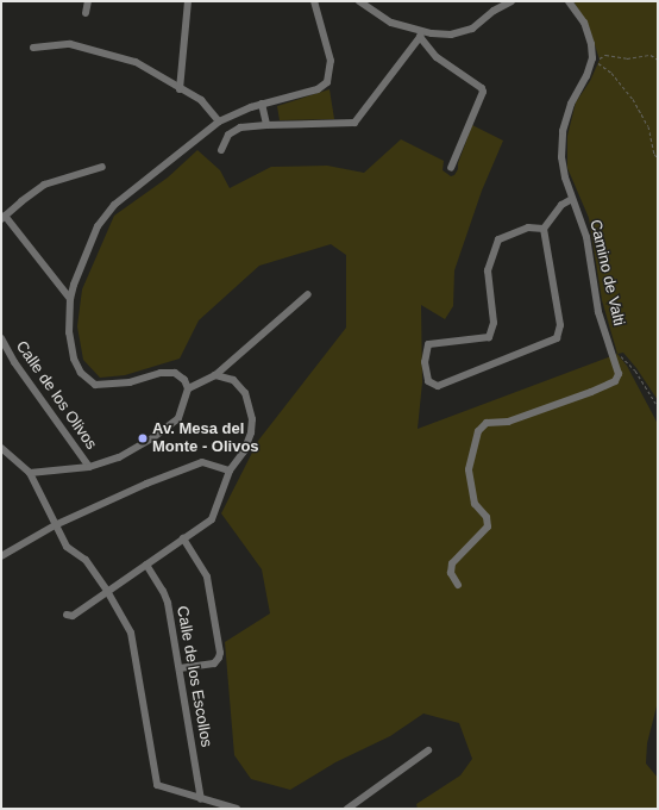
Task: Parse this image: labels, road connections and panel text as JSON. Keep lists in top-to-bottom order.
{
  "streets": {
    "street": ["Camino de Valti", "Calle de los Olivos", "Calle de los Escollos"]
  },
  "places": ["Av. Mesa del Monte - Olivos"]
}
